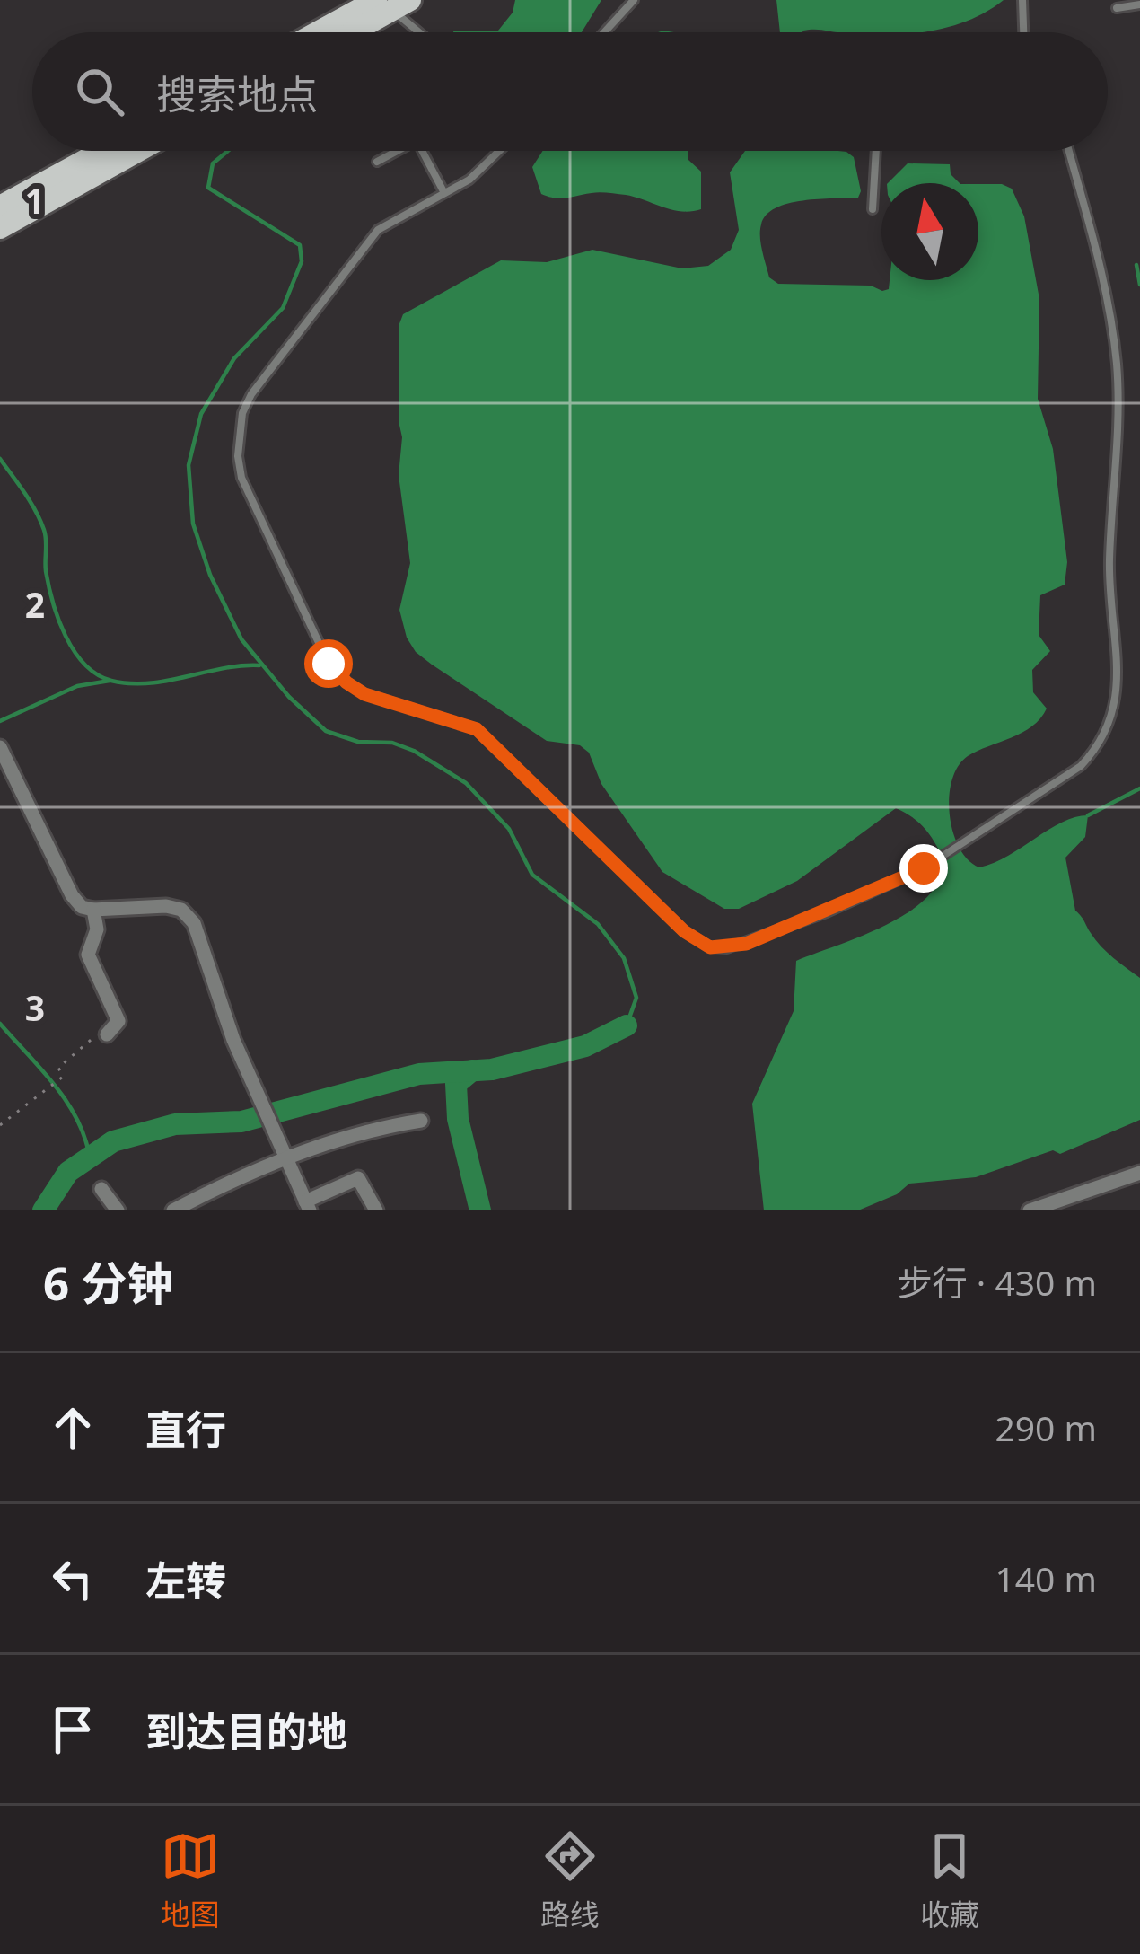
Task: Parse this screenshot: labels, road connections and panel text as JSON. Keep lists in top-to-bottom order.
{
  "north": "top",
  "page": {
    "search": "搜索地点",
    "heading": ["6 分钟", "步行 · 430 m"],
    "list": [
      ["直行", "290 m"],
      ["左转", "140 m"],
      "到达目的地"
    ],
    "nav": ["地图", "路线", "收藏"]
  },
  "grid": {
    "rows": ["1", "2", "3"]
  }
}
